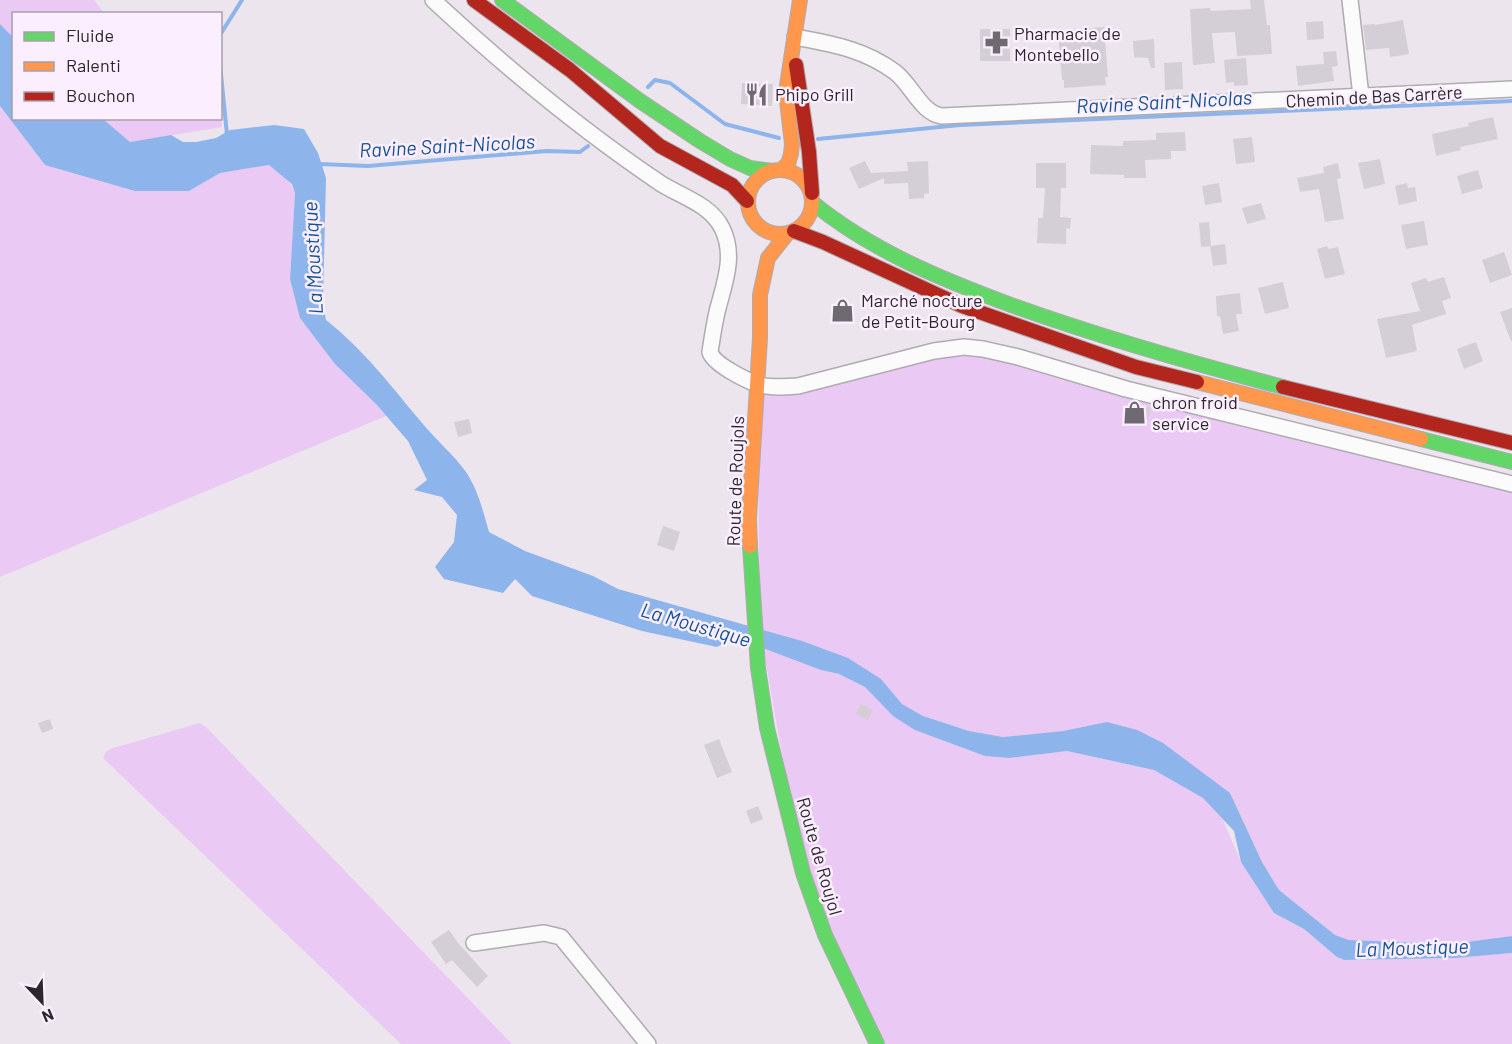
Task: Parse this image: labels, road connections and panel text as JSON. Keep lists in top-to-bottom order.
{
  "streets": {
    "main road": ["Route de Roujols", "Route de Roujol"],
    "street": ["Chemin de Bas Carrère"]
  },
  "crossings": [
    ["Route de Roujols", "Route de Roujol"]
  ],
  "water": ["Ravine Saint-Nicolas", "La Moustique"],
  "places": {
    "pharmacy": ["Pharmacie de Montebello"],
    "restaurant": ["Phipo Grill"],
    "shop": ["Marché nocture de Petit-Bourg", "chron froid service"]
  },
  "legend": ["Fluide", "Ralenti", "Bouchon"],
  "north": "bottom right"
}
